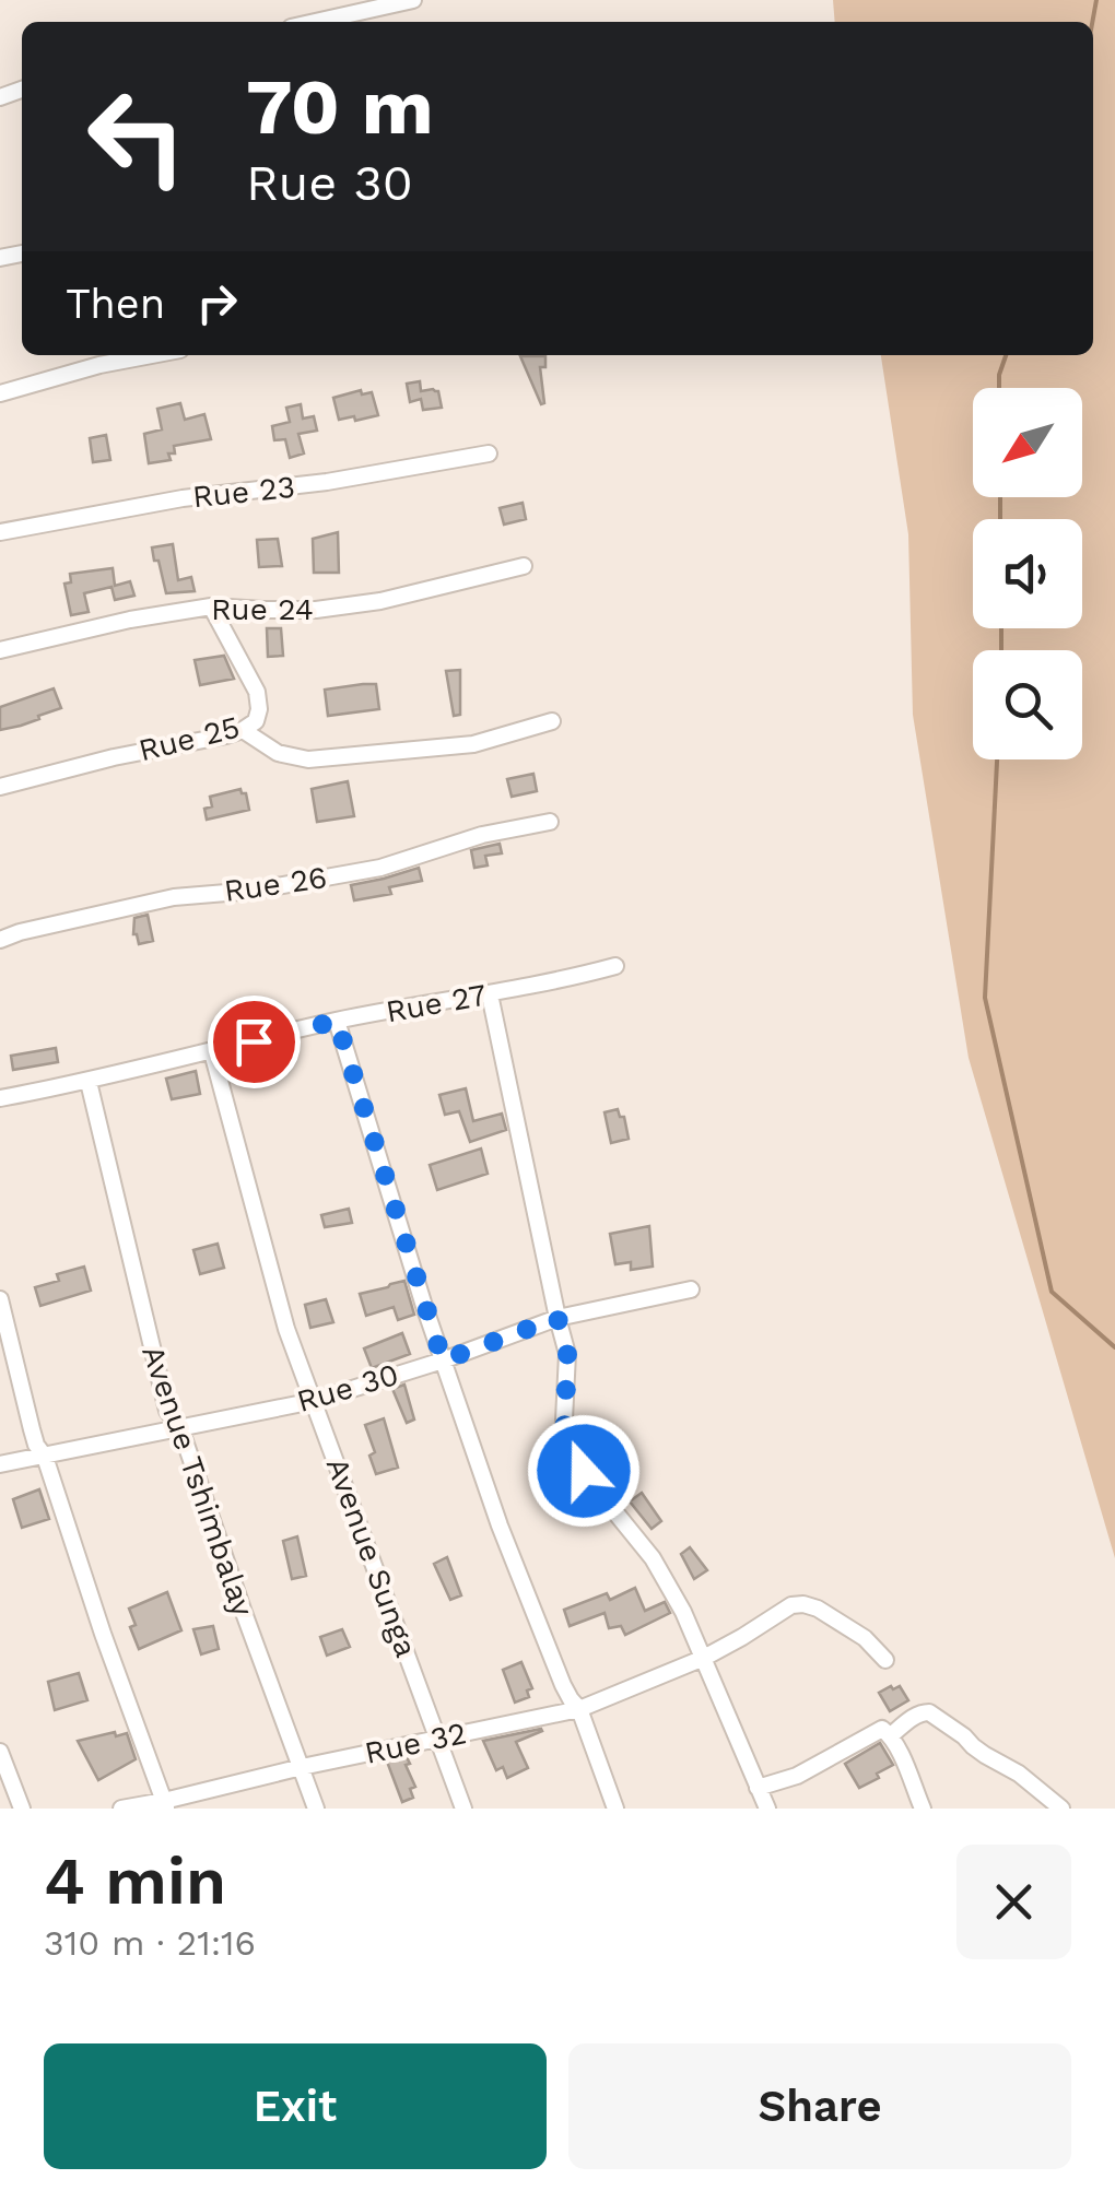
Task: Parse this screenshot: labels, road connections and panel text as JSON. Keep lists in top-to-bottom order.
{
  "streets": {
    "street": [
      "Rue 23",
      "Rue 24",
      "Rue 25",
      "Rue 26",
      "Rue 27",
      "Rue 30",
      "Avenue Tshimbalay",
      "Avenue Sunga",
      "Rue 32"
    ]
  },
  "crossings": [
    ["Rue 24", "Rue 25"],
    ["Rue 27", "Avenue Tshimbalay"],
    ["Rue 27", "Avenue Sunga"],
    ["Rue 30", "Avenue Tshimbalay"],
    ["Rue 30", "Avenue Sunga"],
    ["Avenue Tshimbalay", "Rue 32"],
    ["Avenue Sunga", "Rue 32"]
  ],
  "north": "bottom left",
  "page": {
    "turn": ["70 m", "Rue 30"],
    "then": "Then",
    "heading": ["4 min", "310 m · 21:16"],
    "buttons": ["Exit", "Share"]
  }
}
